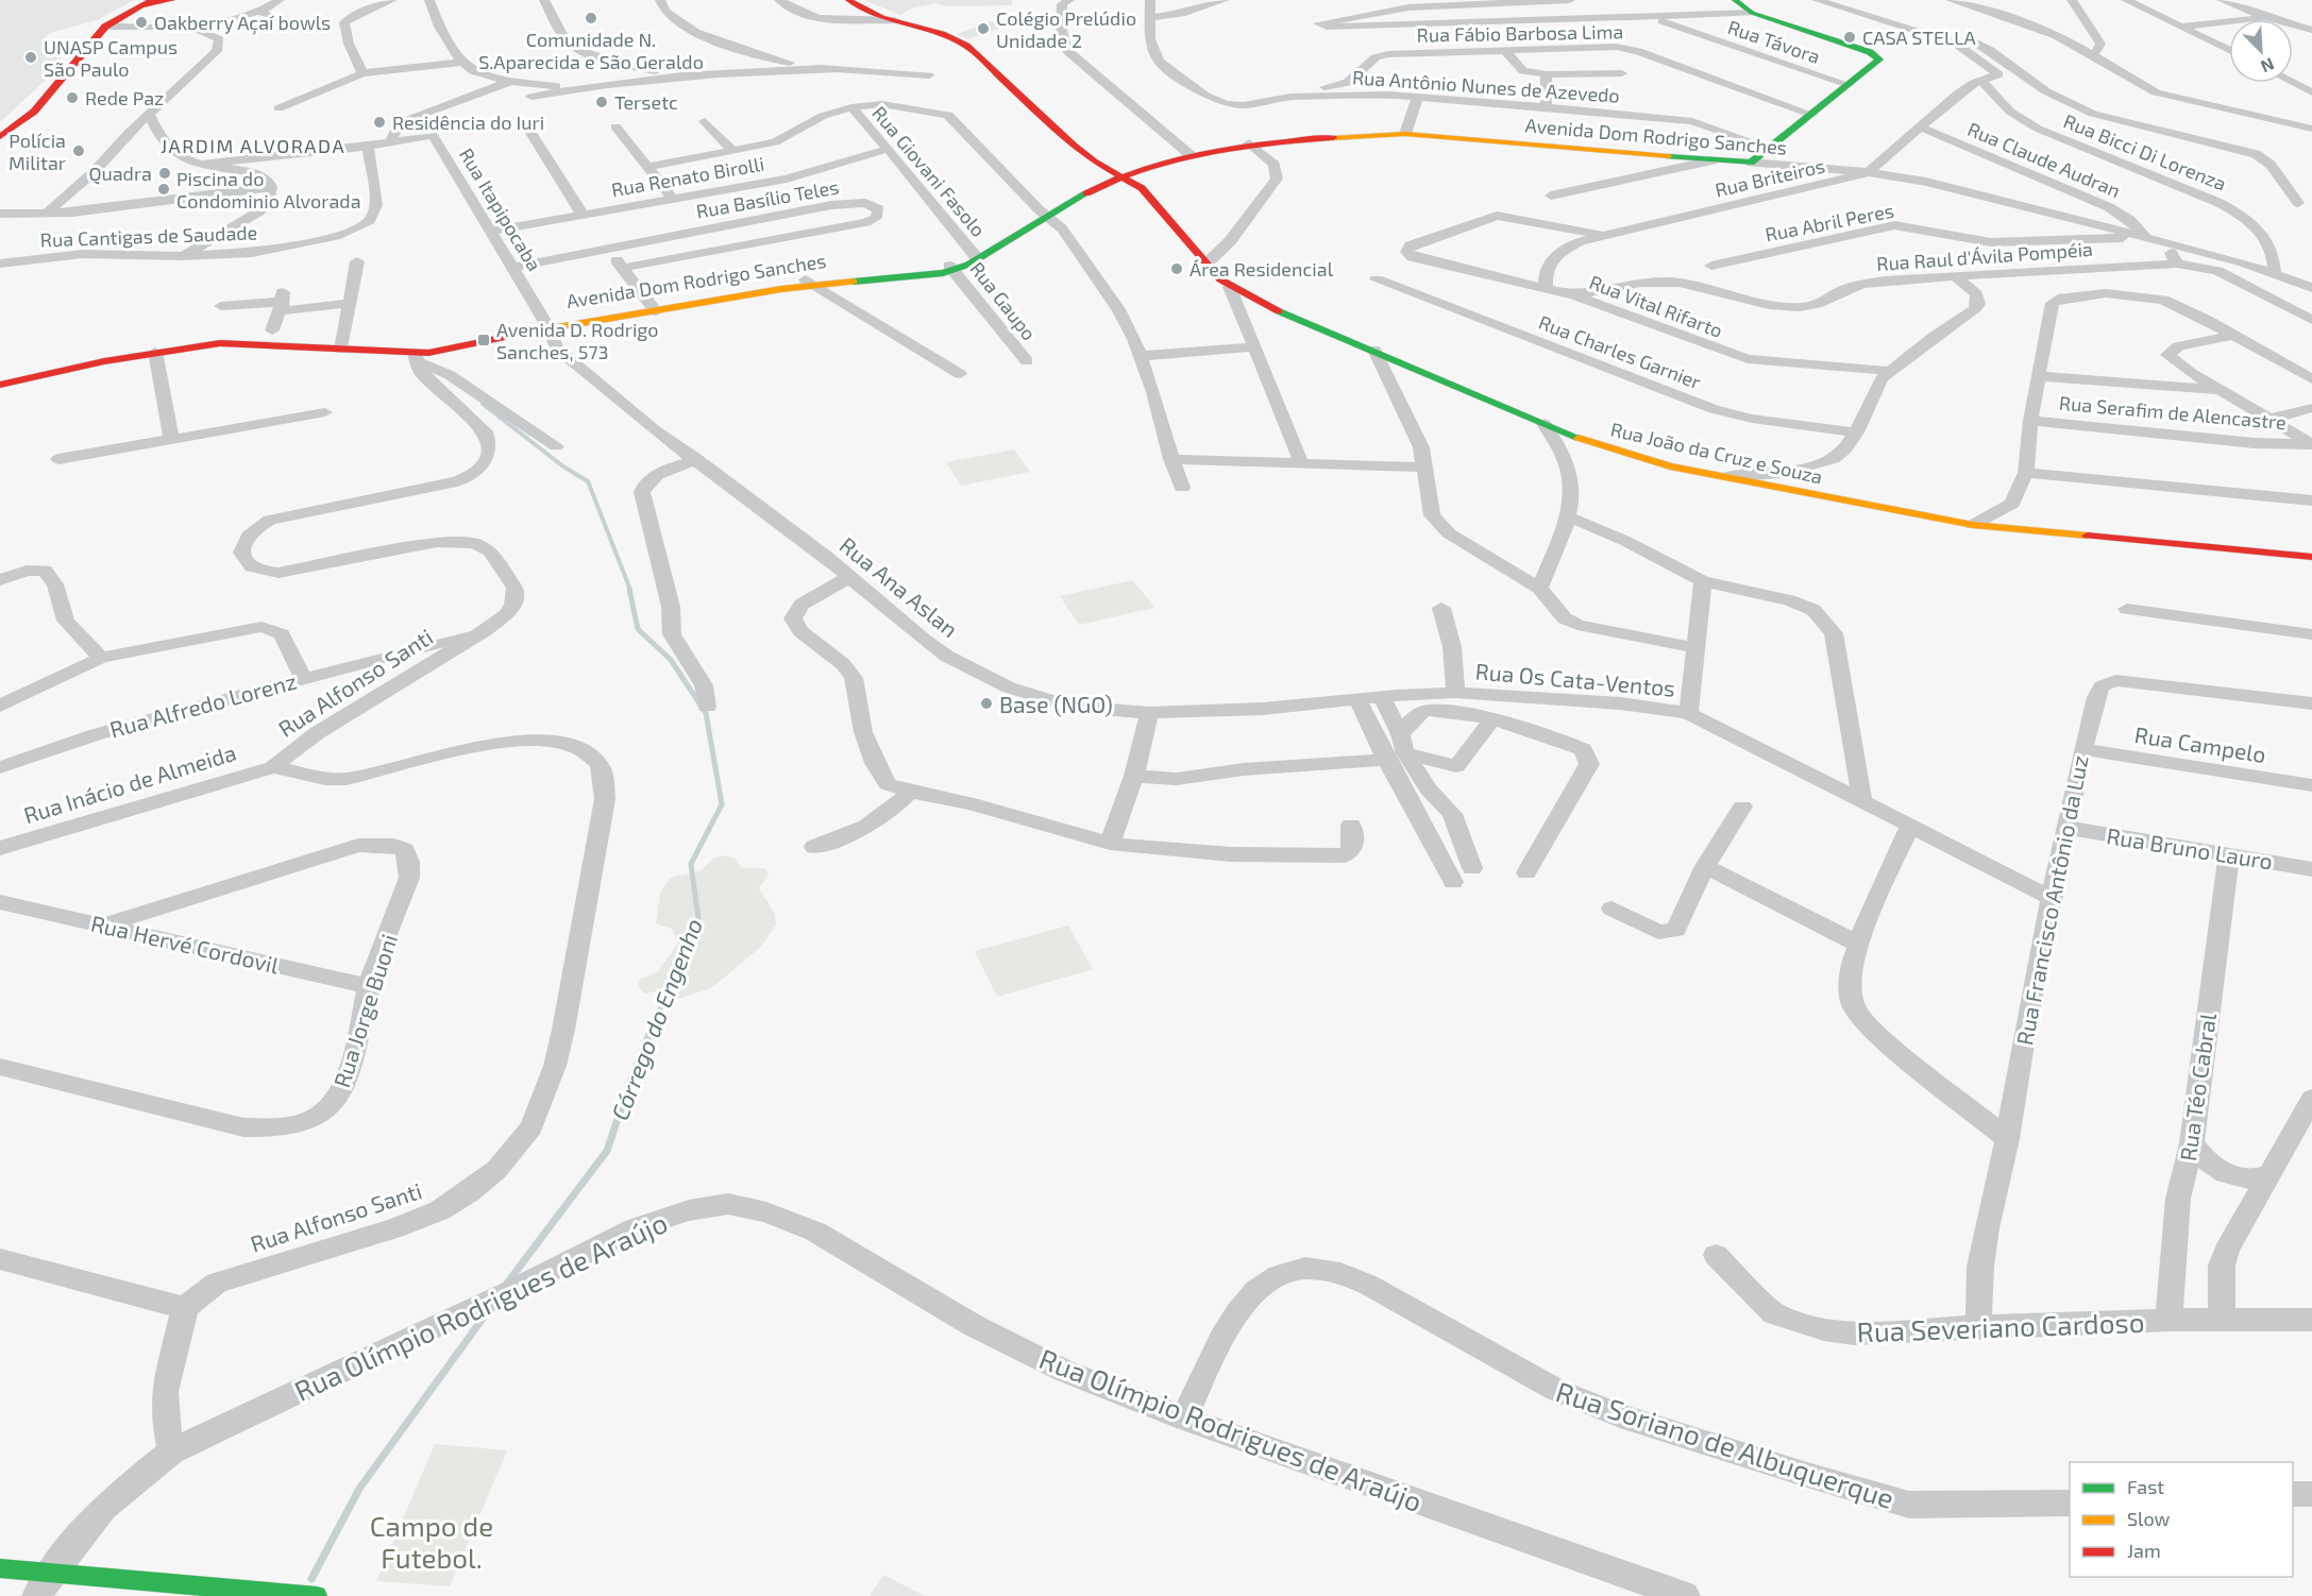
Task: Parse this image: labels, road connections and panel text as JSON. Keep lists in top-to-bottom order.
{
  "streets": {
    "main road": ["Avenida Dom Rodrigo Sanches", "Rua João da Cruz e Souza"],
    "street": [
      "Rua Fábio Barbosa Lima",
      "Rua Távora",
      "Rua Antônio Nunes de Azevedo",
      "Rua Bicci Di Lorenza",
      "Rua Claude Audran",
      "Rua Giovani Fasolo",
      "Rua Renato Birolli",
      "Rua Briteiros",
      "Rua Basílio Teles",
      "Rua Itapipocaba",
      "Rua Abril Peres",
      "Rua Cantigas de Saudade",
      "Rua Raul d'Ávila Pompéia",
      "Rua Gaupo",
      "Rua Vital Rifarto",
      "Rua Charles Garnier",
      "Rua Serafim de Alencastre",
      "Rua Ana Aslan",
      "Rua Os Cata-Ventos",
      "Rua Alfonso Santi",
      "Rua Alfredo Lorenz",
      "Rua Campelo",
      "Rua Inácio de Almeida",
      "Rua Bruno Lauro",
      "Rua Francisco Antônio da Luz",
      "Rua Hervé Cordovil",
      "Rua Jorge Buoni",
      "Rua Téo Cabral",
      "Rua Olímpio Rodrigues de Araújo",
      "Rua Severiano Cardoso",
      "Rua Soriano de Albuquerque"
    ]
  },
  "crossings": [
    ["Rua Fábio Barbosa Lima", "Rua Antônio Nunes de Azevedo"],
    ["Avenida Dom Rodrigo Sanches", "Rua Bicci Di Lorenza"],
    ["Avenida Dom Rodrigo Sanches", "Rua Claude Audran"],
    ["Avenida Dom Rodrigo Sanches", "Rua Giovani Fasolo"],
    ["Avenida Dom Rodrigo Sanches", "Rua Briteiros"],
    ["Avenida Dom Rodrigo Sanches", "Rua Itapipocaba"],
    ["Avenida Dom Rodrigo Sanches", "Rua Abril Peres"],
    ["Avenida Dom Rodrigo Sanches", "Rua Gaupo"],
    ["Avenida Dom Rodrigo Sanches", "Rua João da Cruz e Souza"],
    ["Avenida Dom Rodrigo Sanches", "Rua Alfonso Santi"],
    ["Rua Bicci Di Lorenza", "Rua Briteiros"],
    ["Rua Claude Audran", "Rua Briteiros"],
    ["Rua Claude Audran", "Rua Abril Peres"],
    ["Rua Giovani Fasolo", "Rua Renato Birolli"],
    ["Rua Renato Birolli", "Rua Itapipocaba"],
    ["Rua Briteiros", "Rua Vital Rifarto"],
    ["Rua Basílio Teles", "Rua Itapipocaba"],
    ["Rua Itapipocaba", "Rua Ana Aslan"],
    ["Rua Raul d'Ávila Pompéia", "Rua Vital Rifarto"],
    ["Rua Ana Aslan", "Rua Os Cata-Ventos"],
    ["Rua Os Cata-Ventos", "Rua Francisco Antônio da Luz"],
    ["Rua Alfonso Santi", "Rua Alfredo Lorenz"],
    ["Rua Alfonso Santi", "Rua Inácio de Almeida"],
    ["Rua Campelo", "Rua Francisco Antônio da Luz"],
    ["Rua Bruno Lauro", "Rua Francisco Antônio da Luz"],
    ["Rua Bruno Lauro", "Rua Téo Cabral"],
    ["Rua Francisco Antônio da Luz", "Rua Severiano Cardoso"],
    ["Rua Hervé Cordovil", "Rua Jorge Buoni"],
    ["Rua Téo Cabral", "Rua Severiano Cardoso"],
    ["Rua Olímpio Rodrigues de Araújo", "Rua Soriano de Albuquerque"]
  ],
  "districts": ["JARDIM ALVORADA"],
  "water": ["Córrego do Engenho"],
  "parks": ["Campo de Futebol."],
  "places": {
    "other": [
      "Comunidade N. S.Aparecida e São Geraldo",
      "Oakberry Açaí bowls",
      "Colégio Prelúdio Unidade 2",
      "CASA STELLA",
      "UNASP Campus São Paulo",
      "Rede Paz",
      "Tersetc",
      "Residência do Iuri",
      "Polícia Militar",
      "Quadra",
      "Piscina do Condominio Alvorada",
      "Área Residencial",
      "Base (NGO)"
    ],
    "transit": ["Avenida D. Rodrigo Sanches, 573"]
  },
  "legend": ["Fast", "Slow", "Jam"],
  "north": "bottom right"
}
